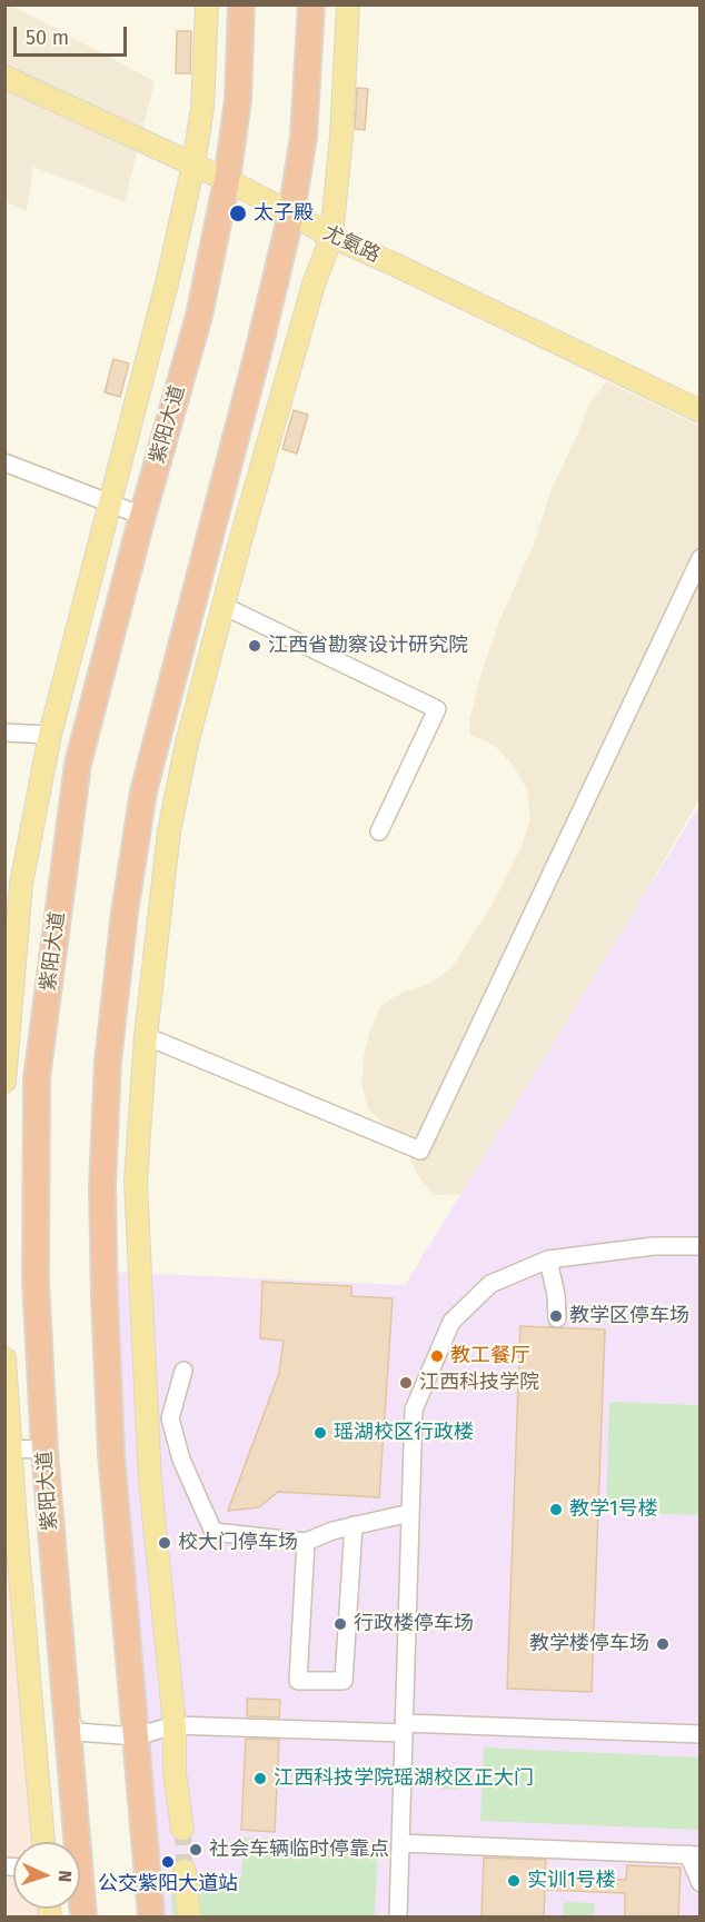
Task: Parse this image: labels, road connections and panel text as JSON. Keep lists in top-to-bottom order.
{
  "streets": {
    "highway": ["紫阳大道"],
    "main road": ["尤氨路"]
  },
  "crossings": [
    ["尤氨路", "紫阳大道"]
  ],
  "places": [
    "太子殿",
    "江西省勘察设计研究院",
    "教学区停车场",
    "教工餐厅",
    "江西科技学院",
    "瑶湖校区行政楼",
    "教学1号楼",
    "校大门停车场",
    "行政楼停车场",
    "教学楼停车场",
    "江西科技学院瑶湖校区正大门",
    "社会车辆临时停靠点",
    "公交紫阳大道站",
    "实训1号楼"
  ],
  "scale_bar": "50 m",
  "north": "right"
}
